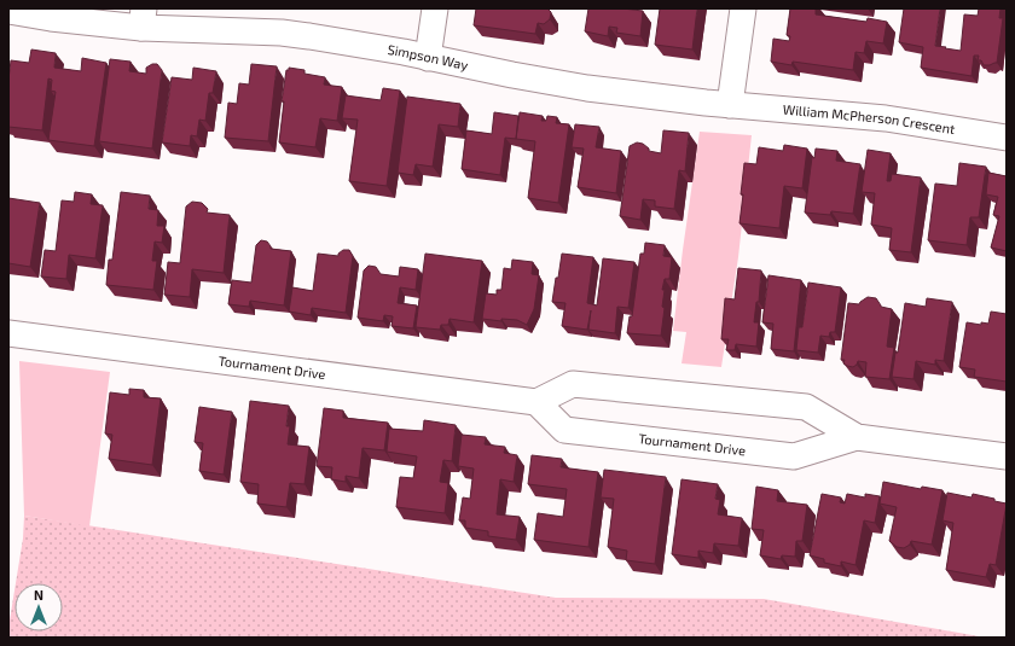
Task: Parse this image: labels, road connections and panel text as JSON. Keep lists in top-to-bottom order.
{
  "streets": {
    "street": ["Simpson Way", "William McPherson Crescent", "Tournament Drive"]
  },
  "crossings": [
    ["Simpson Way", "William McPherson Crescent"]
  ],
  "north": "top"
}
